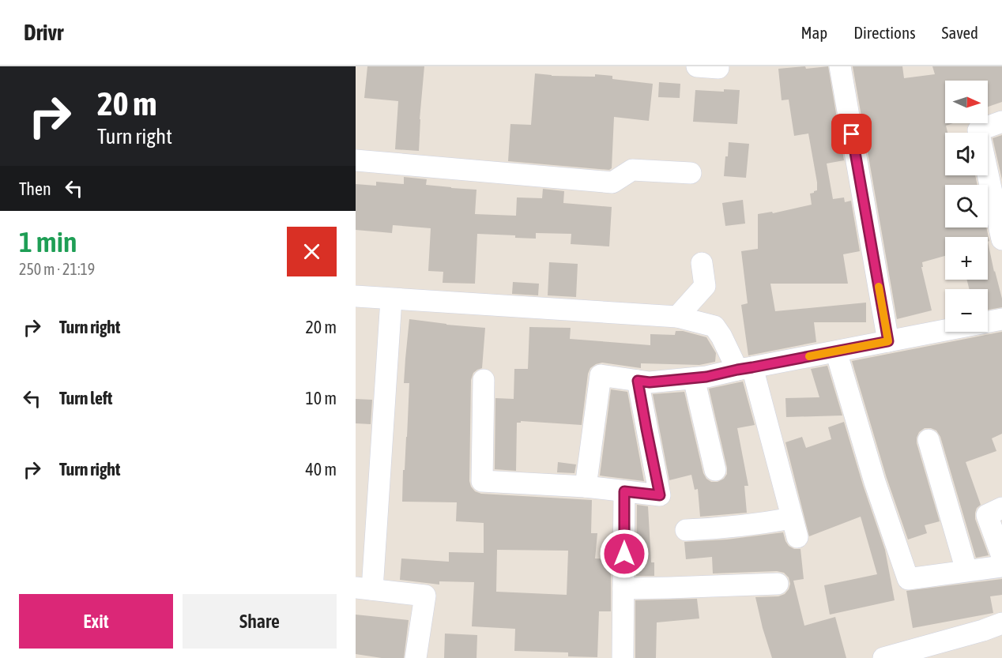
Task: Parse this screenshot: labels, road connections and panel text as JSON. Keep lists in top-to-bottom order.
{
  "north": "right",
  "page": {
    "header": "Drivr",
    "nav": ["Map", "Directions", "Saved"],
    "turn": ["20 m", "Turn right"],
    "map_buttons": ["+", "−"],
    "then": "Then",
    "heading": ["1 min", "250 m · 21:19"],
    "list": [
      {
        "name": "Turn right",
        "value": "20 m"
      },
      {
        "name": "Turn left",
        "value": "10 m"
      },
      {
        "name": "Turn right",
        "value": "40 m"
      }
    ],
    "buttons": ["Exit", "Share"]
  }
}
